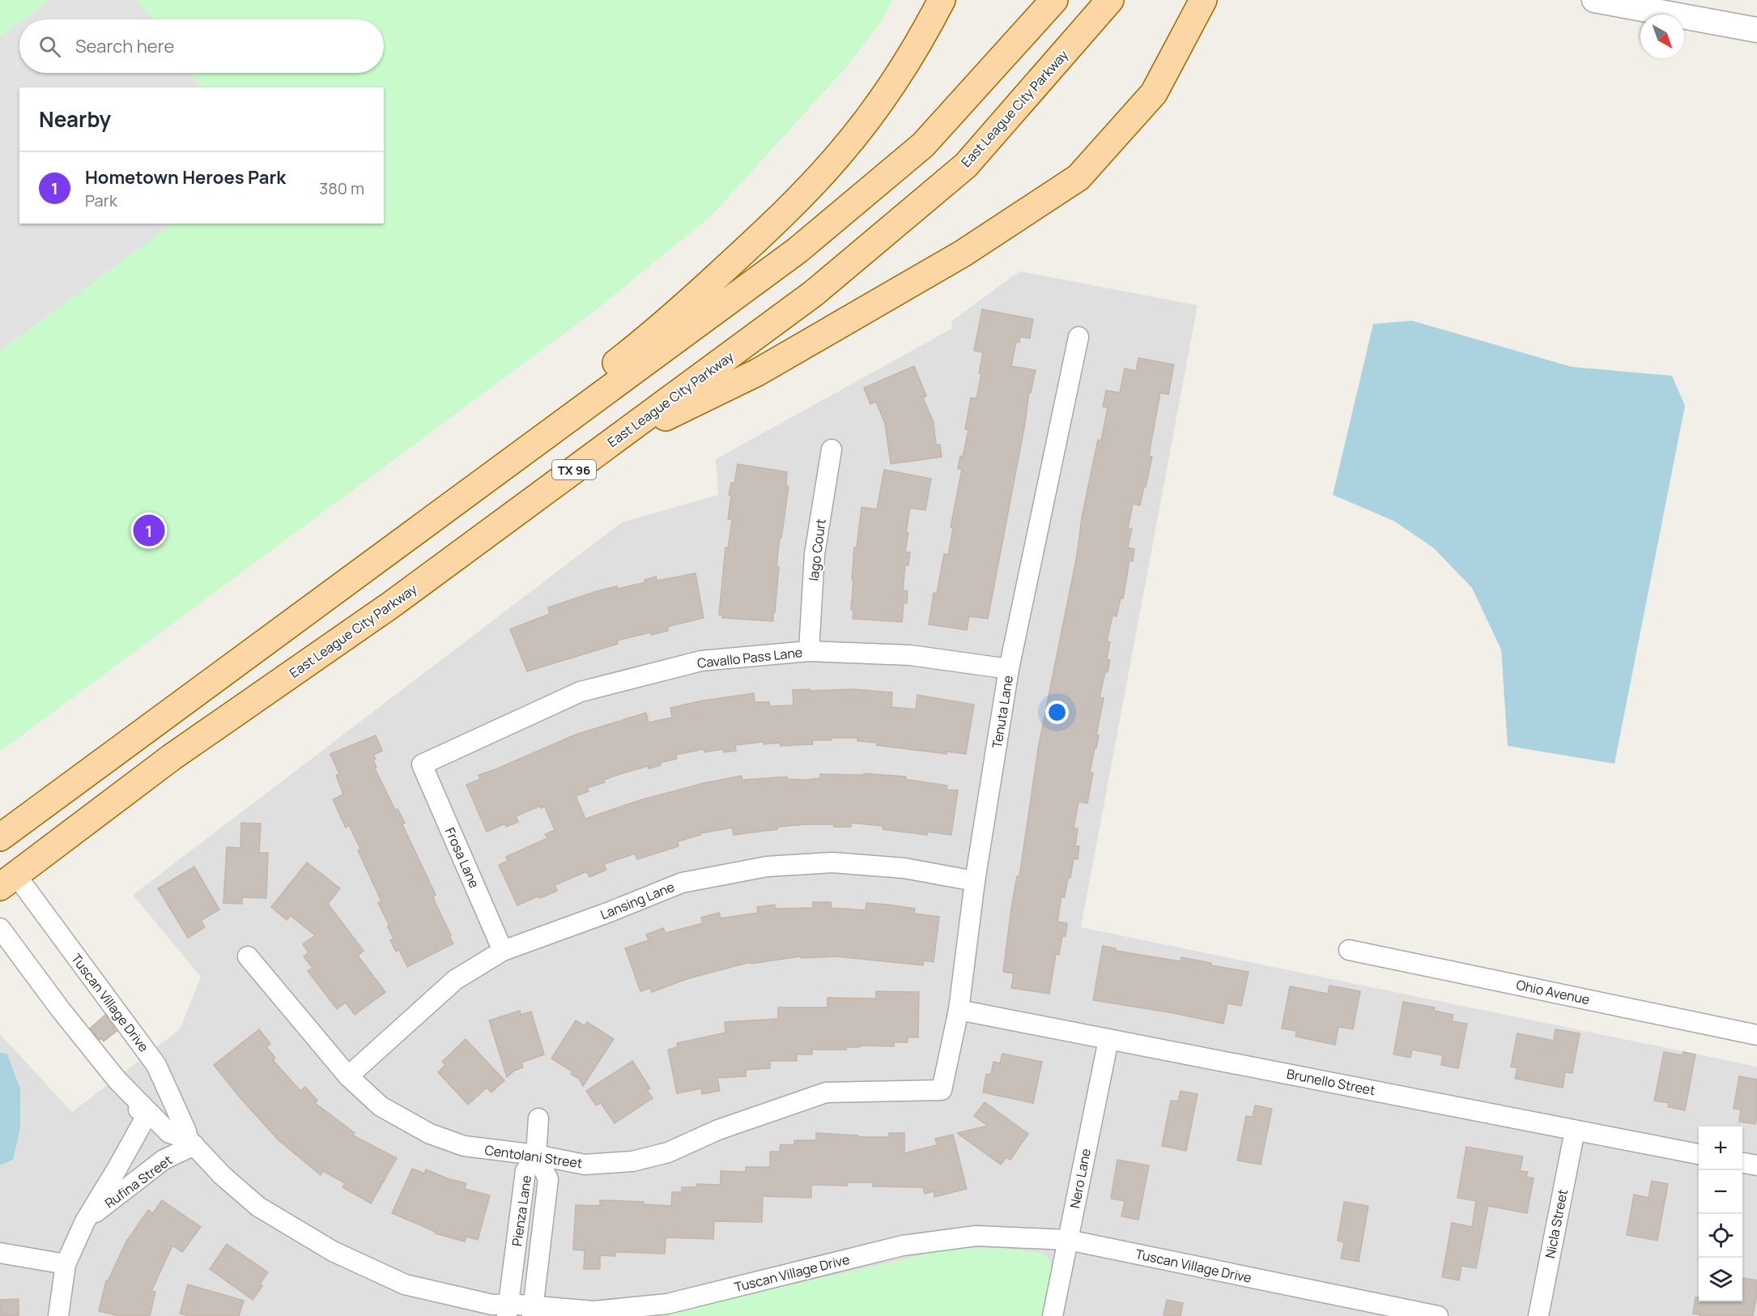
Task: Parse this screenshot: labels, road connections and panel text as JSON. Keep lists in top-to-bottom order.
{
  "streets": {
    "main road": ["East League City Parkway", "TX 96"],
    "street": [
      "Iago Court",
      "Cavallo Pass Lane",
      "Tenuta Lane",
      "Frosa Lane",
      "Lansing Lane",
      "Ohio Avenue",
      "Tuscan Village Drive",
      "Brunello Street",
      "Centolani Street",
      "Nero Lane",
      "Rufina Street",
      "Pienza Lane",
      "Nicla Street"
    ]
  },
  "crossings": [
    ["East League City Parkway", "Tuscan Village Drive"],
    ["Iago Court", "Cavallo Pass Lane"],
    ["Cavallo Pass Lane", "Tenuta Lane"],
    ["Cavallo Pass Lane", "Frosa Lane"],
    ["Tenuta Lane", "Lansing Lane"],
    ["Tenuta Lane", "Brunello Street"],
    ["Tenuta Lane", "Centolani Street"],
    ["Frosa Lane", "Lansing Lane"],
    ["Lansing Lane", "Centolani Street"],
    ["Tuscan Village Drive", "Nero Lane"],
    ["Tuscan Village Drive", "Rufina Street"],
    ["Tuscan Village Drive", "Pienza Lane"],
    ["Brunello Street", "Nero Lane"],
    ["Brunello Street", "Nicla Street"],
    ["Centolani Street", "Pienza Lane"]
  ],
  "north": "bottom right",
  "page": {
    "search": "Search here",
    "heading": "Nearby",
    "list": [
      {
        "mark": "1",
        "name": "Hometown Heroes Park",
        "note": "Park",
        "value": "380 m"
      }
    ],
    "pins": "1",
    "map_buttons": ["+", "−"]
  }
}
